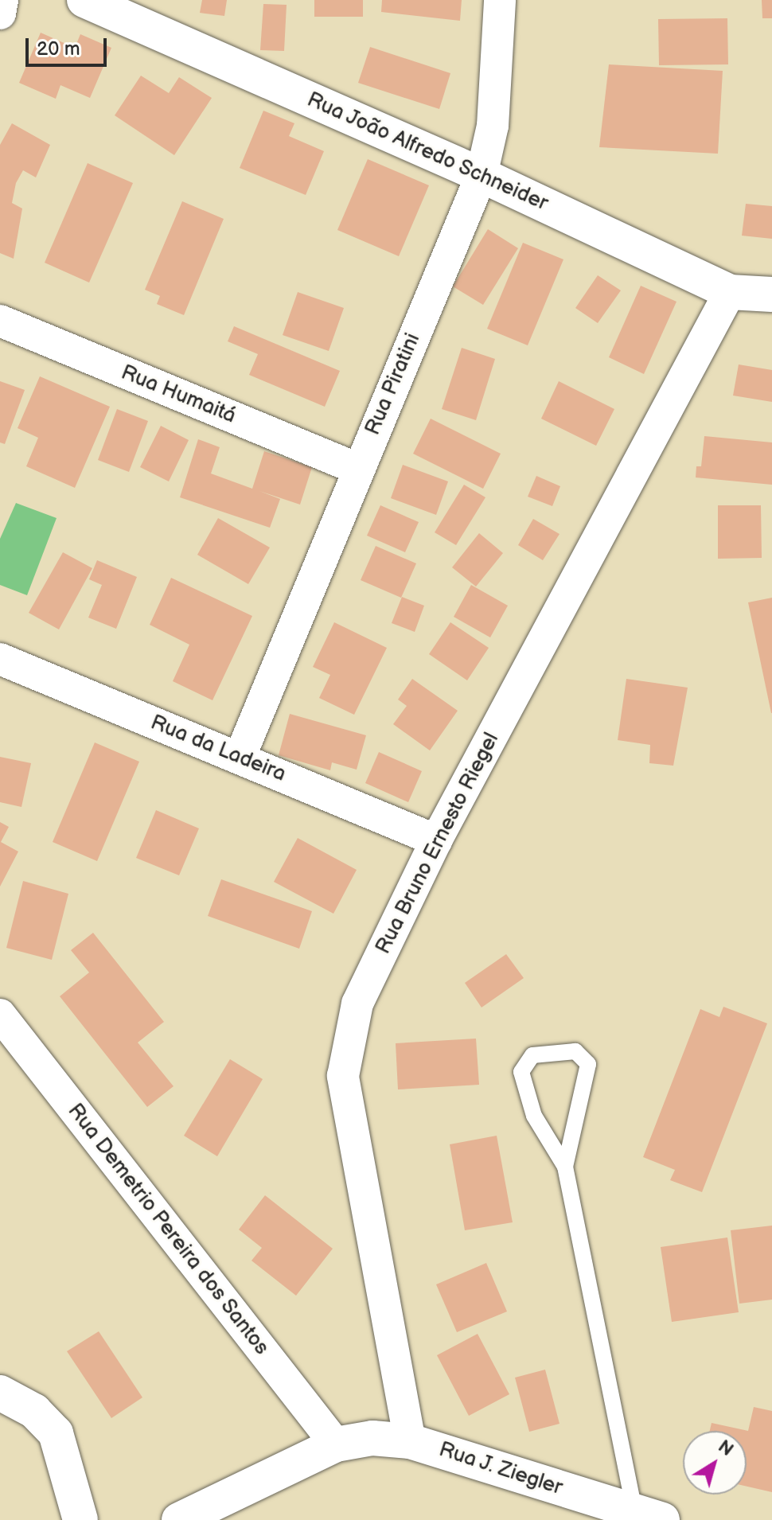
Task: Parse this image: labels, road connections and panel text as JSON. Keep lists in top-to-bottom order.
{
  "streets": {
    "street": [
      "Rua João Alfredo Schneider",
      "Rua Piratini",
      "Rua Humaitá",
      "Rua da Ladeira",
      "Rua Bruno Ernesto Riegel",
      "Rua Demetrio Pereira dos Santos",
      "Rua J. Ziegler"
    ]
  },
  "crossings": [
    ["Rua João Alfredo Schneider", "Rua Piratini"],
    ["Rua João Alfredo Schneider", "Rua Bruno Ernesto Riegel"],
    ["Rua Piratini", "Rua Humaitá"],
    ["Rua Piratini", "Rua da Ladeira"],
    ["Rua da Ladeira", "Rua Bruno Ernesto Riegel"],
    ["Rua Bruno Ernesto Riegel", "Rua J. Ziegler"],
    ["Rua Demetrio Pereira dos Santos", "Rua J. Ziegler"]
  ],
  "scale_bar": "20 m",
  "north": "top right"
}
